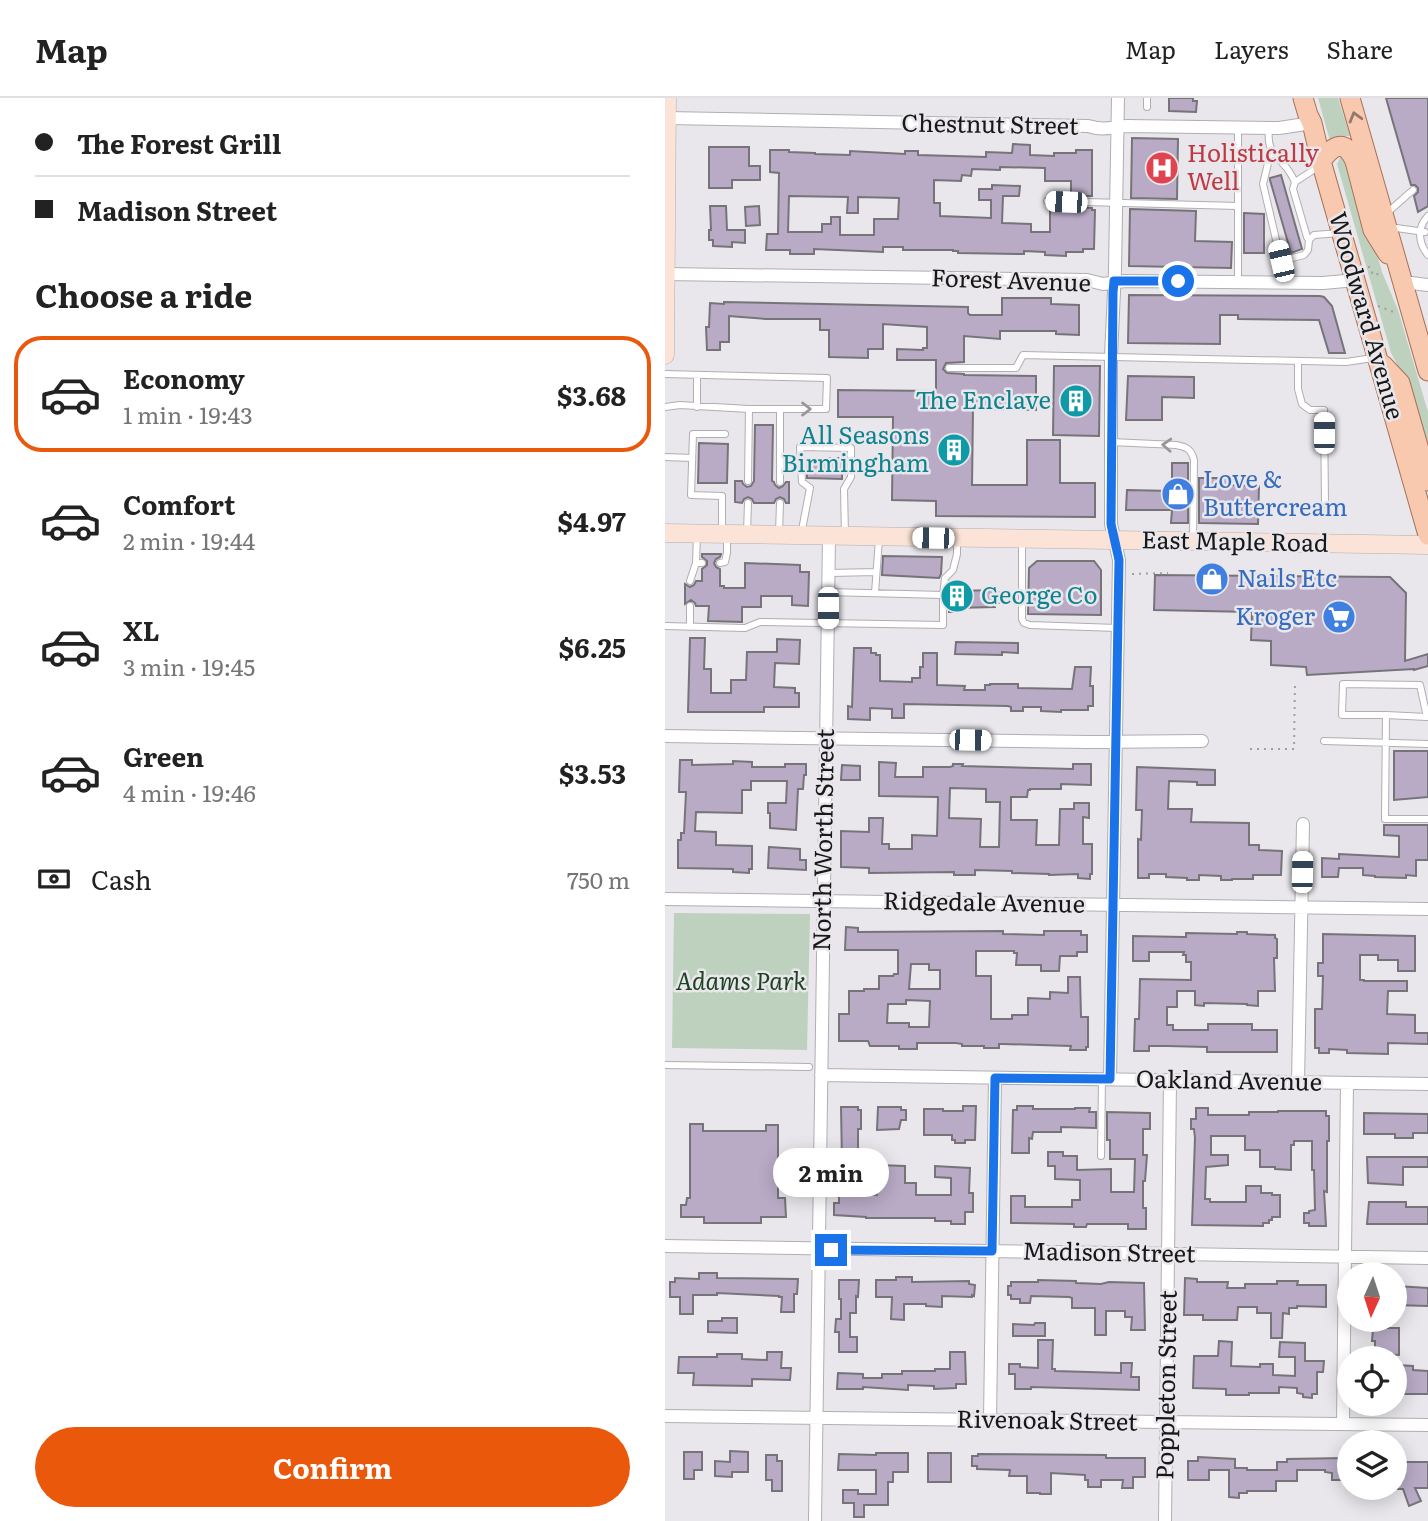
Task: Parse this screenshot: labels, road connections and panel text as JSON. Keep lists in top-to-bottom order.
{
  "streets": {
    "main road": ["Woodward Avenue", "East Maple Road"],
    "street": [
      "Chestnut Street",
      "Forest Avenue",
      "North Worth Street",
      "Ridgedale Avenue",
      "Oakland Avenue",
      "Madison Street",
      "Poppleton Street",
      "Rivenoak Street"
    ]
  },
  "crossings": [
    ["Chestnut Street", "Woodward Avenue"],
    ["Forest Avenue", "Woodward Avenue"],
    ["East Maple Road", "North Worth Street"],
    ["North Worth Street", "Ridgedale Avenue"],
    ["North Worth Street", "Oakland Avenue"],
    ["North Worth Street", "Madison Street"],
    ["North Worth Street", "Rivenoak Street"],
    ["Oakland Avenue", "Poppleton Street"],
    ["Madison Street", "Poppleton Street"],
    ["Poppleton Street", "Rivenoak Street"]
  ],
  "parks": ["Adams Park"],
  "places": {
    "hospital": ["Holistically Well"],
    "building": ["The Enclave", "All Seasons Birmingham", "George Co"],
    "shop": ["Love & Buttercream", "Nails Etc"],
    "supermarket": ["Kroger"]
  },
  "north": "bottom",
  "page": {
    "header": "Map",
    "nav": ["Map", "Layers", "Share"],
    "banner": ["The Forest Grill", "Madison Street"],
    "heading": "Choose a ride",
    "list": [
      {
        "name": "Economy",
        "note": "1 min · 19:43",
        "value": "$3.68"
      },
      {
        "name": "Comfort",
        "note": "2 min · 19:44",
        "value": "$4.97"
      },
      {
        "name": "XL",
        "note": "3 min · 19:45",
        "value": "$6.25"
      },
      {
        "name": "Green",
        "note": "4 min · 19:46",
        "value": "$3.53"
      }
    ],
    "pay": ["Cash", "750 m"],
    "bubble": "2 min",
    "buttons": "Confirm"
  }
}
